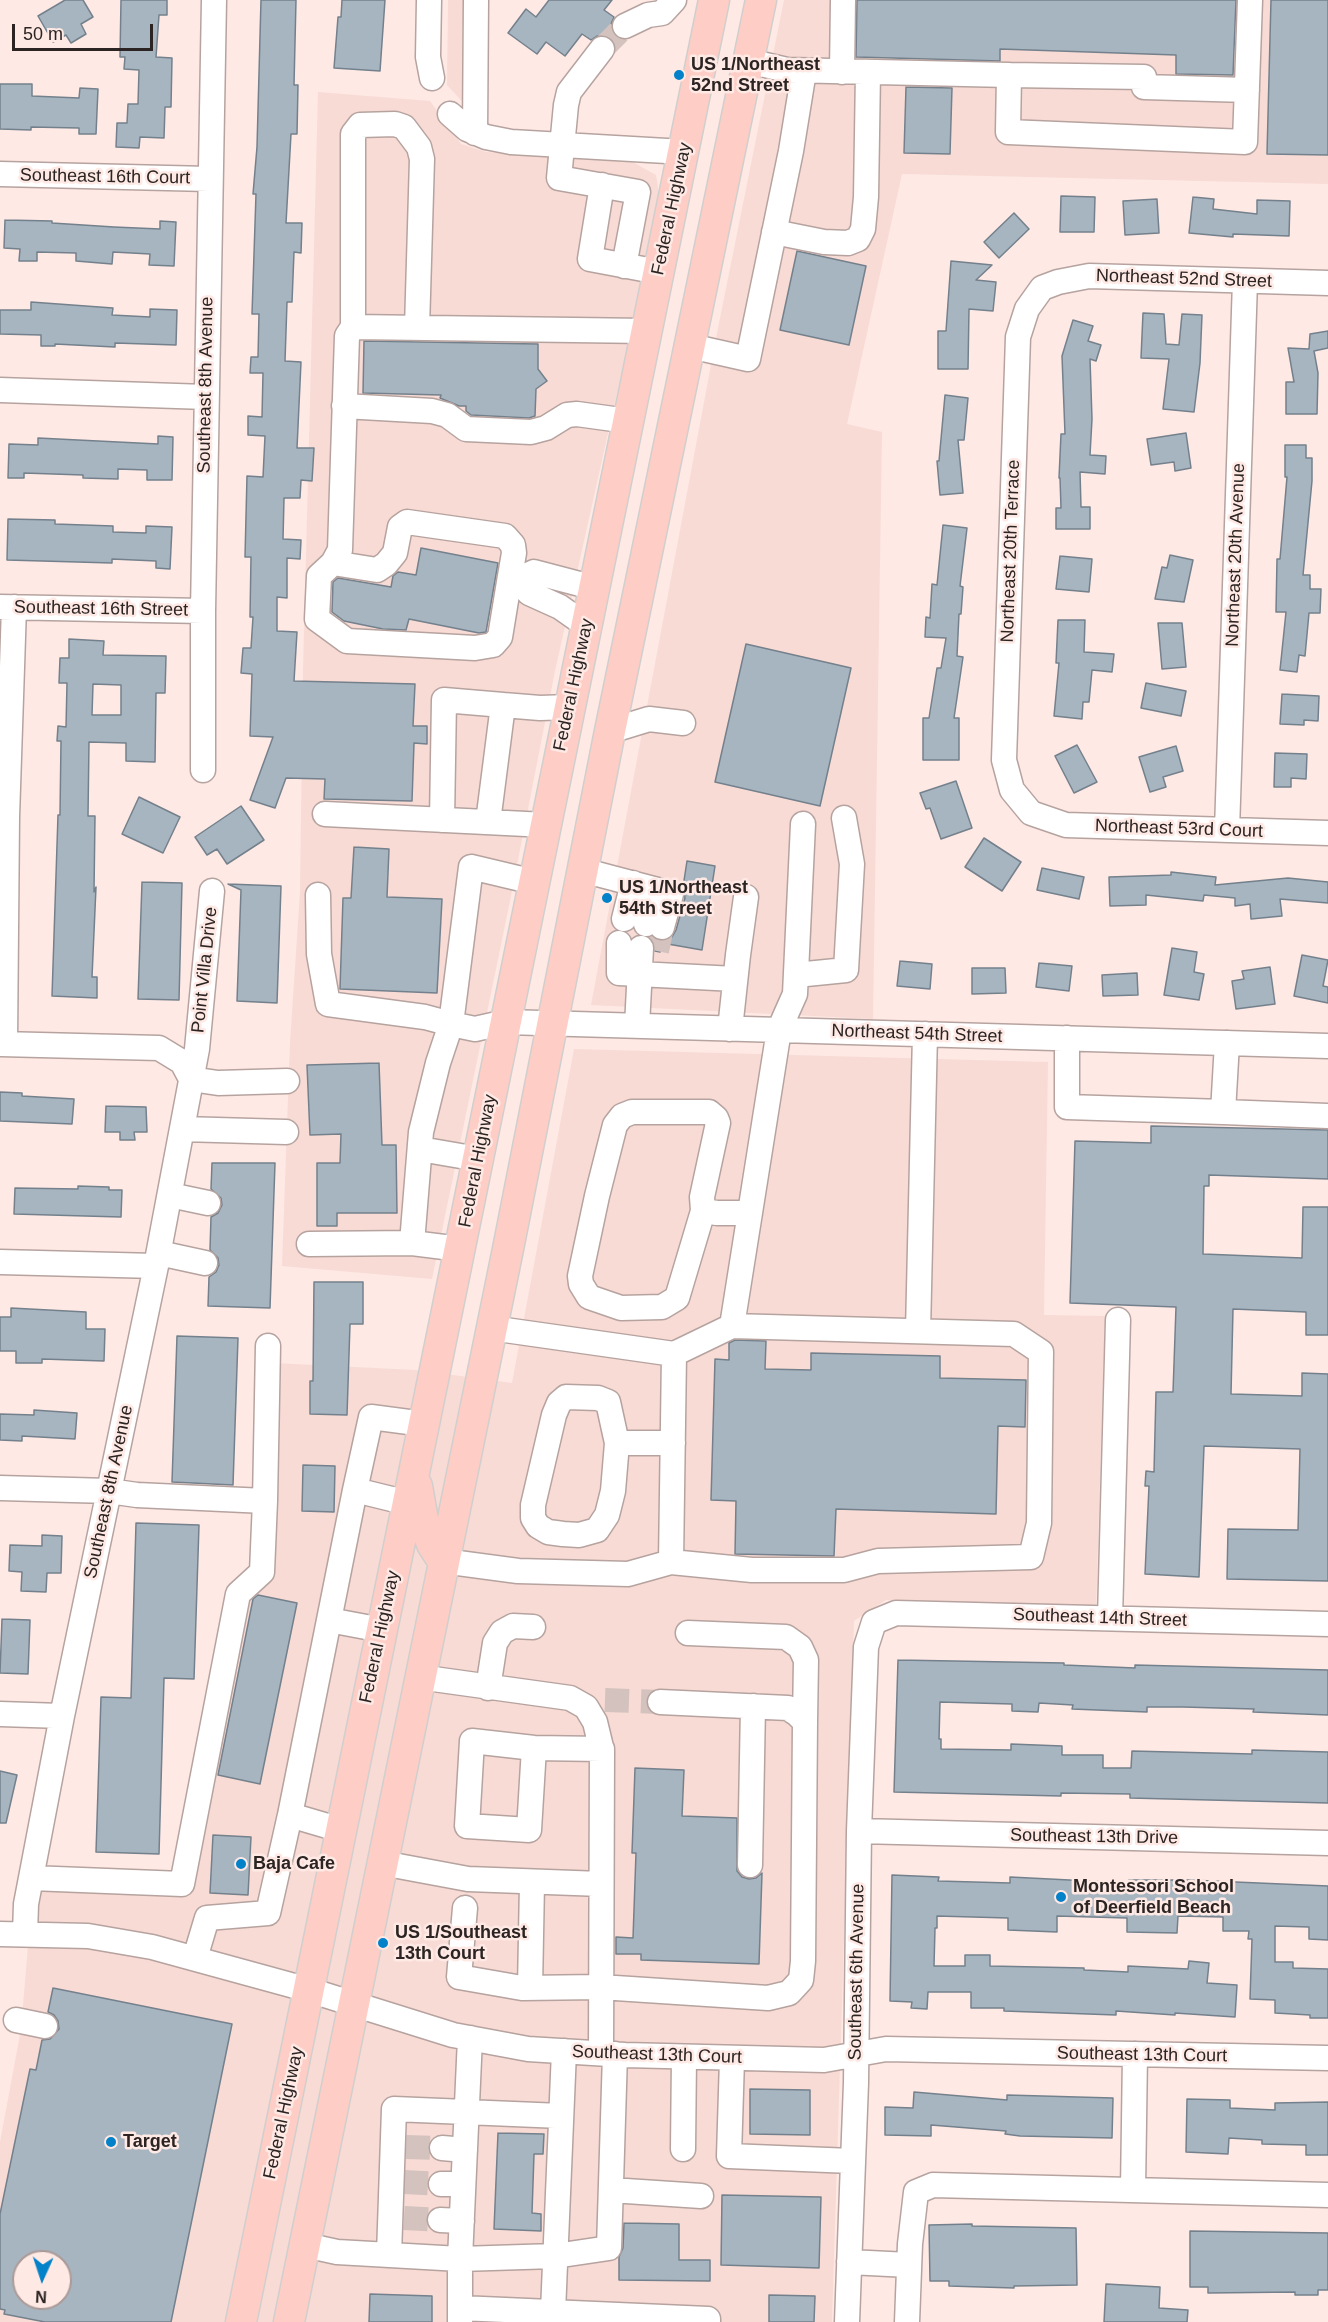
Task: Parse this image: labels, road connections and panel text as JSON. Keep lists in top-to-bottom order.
{
  "streets": {
    "main road": ["Federal Highway"],
    "street": [
      "Southeast 16th Court",
      "Northeast 52nd Street",
      "Southeast 8th Avenue",
      "Northeast 20th Terrace",
      "Northeast 20th Avenue",
      "Southeast 16th Street",
      "Northeast 53rd Court",
      "Point Villa Drive",
      "Northeast 54th Street",
      "Southeast 14th Street",
      "Southeast 13th Drive",
      "Southeast 6th Avenue",
      "Southeast 13th Court"
    ]
  },
  "crossings": [
    ["Southeast 16th Court", "Southeast 8th Avenue"],
    ["Federal Highway", "Northeast 54th Street"],
    ["Federal Highway", "Southeast 13th Court"],
    ["Northeast 52nd Street", "Northeast 20th Terrace"],
    ["Northeast 52nd Street", "Northeast 20th Avenue"],
    ["Southeast 8th Avenue", "Southeast 16th Street"],
    ["Southeast 8th Avenue", "Point Villa Drive"],
    ["Southeast 8th Avenue", "Southeast 13th Court"],
    ["Northeast 20th Terrace", "Northeast 53rd Court"],
    ["Northeast 20th Avenue", "Northeast 53rd Court"],
    ["Southeast 14th Street", "Southeast 6th Avenue"],
    ["Southeast 13th Drive", "Southeast 6th Avenue"],
    ["Southeast 6th Avenue", "Southeast 13th Court"]
  ],
  "places": [
    "US 1/Northeast 52nd Street",
    "US 1/Northeast 54th Street",
    "Baja Cafe",
    "Montessori School of Deerfield Beach",
    "US 1/Southeast 13th Court",
    "Target"
  ],
  "scale_bar": "50 m",
  "north": "bottom"
}
